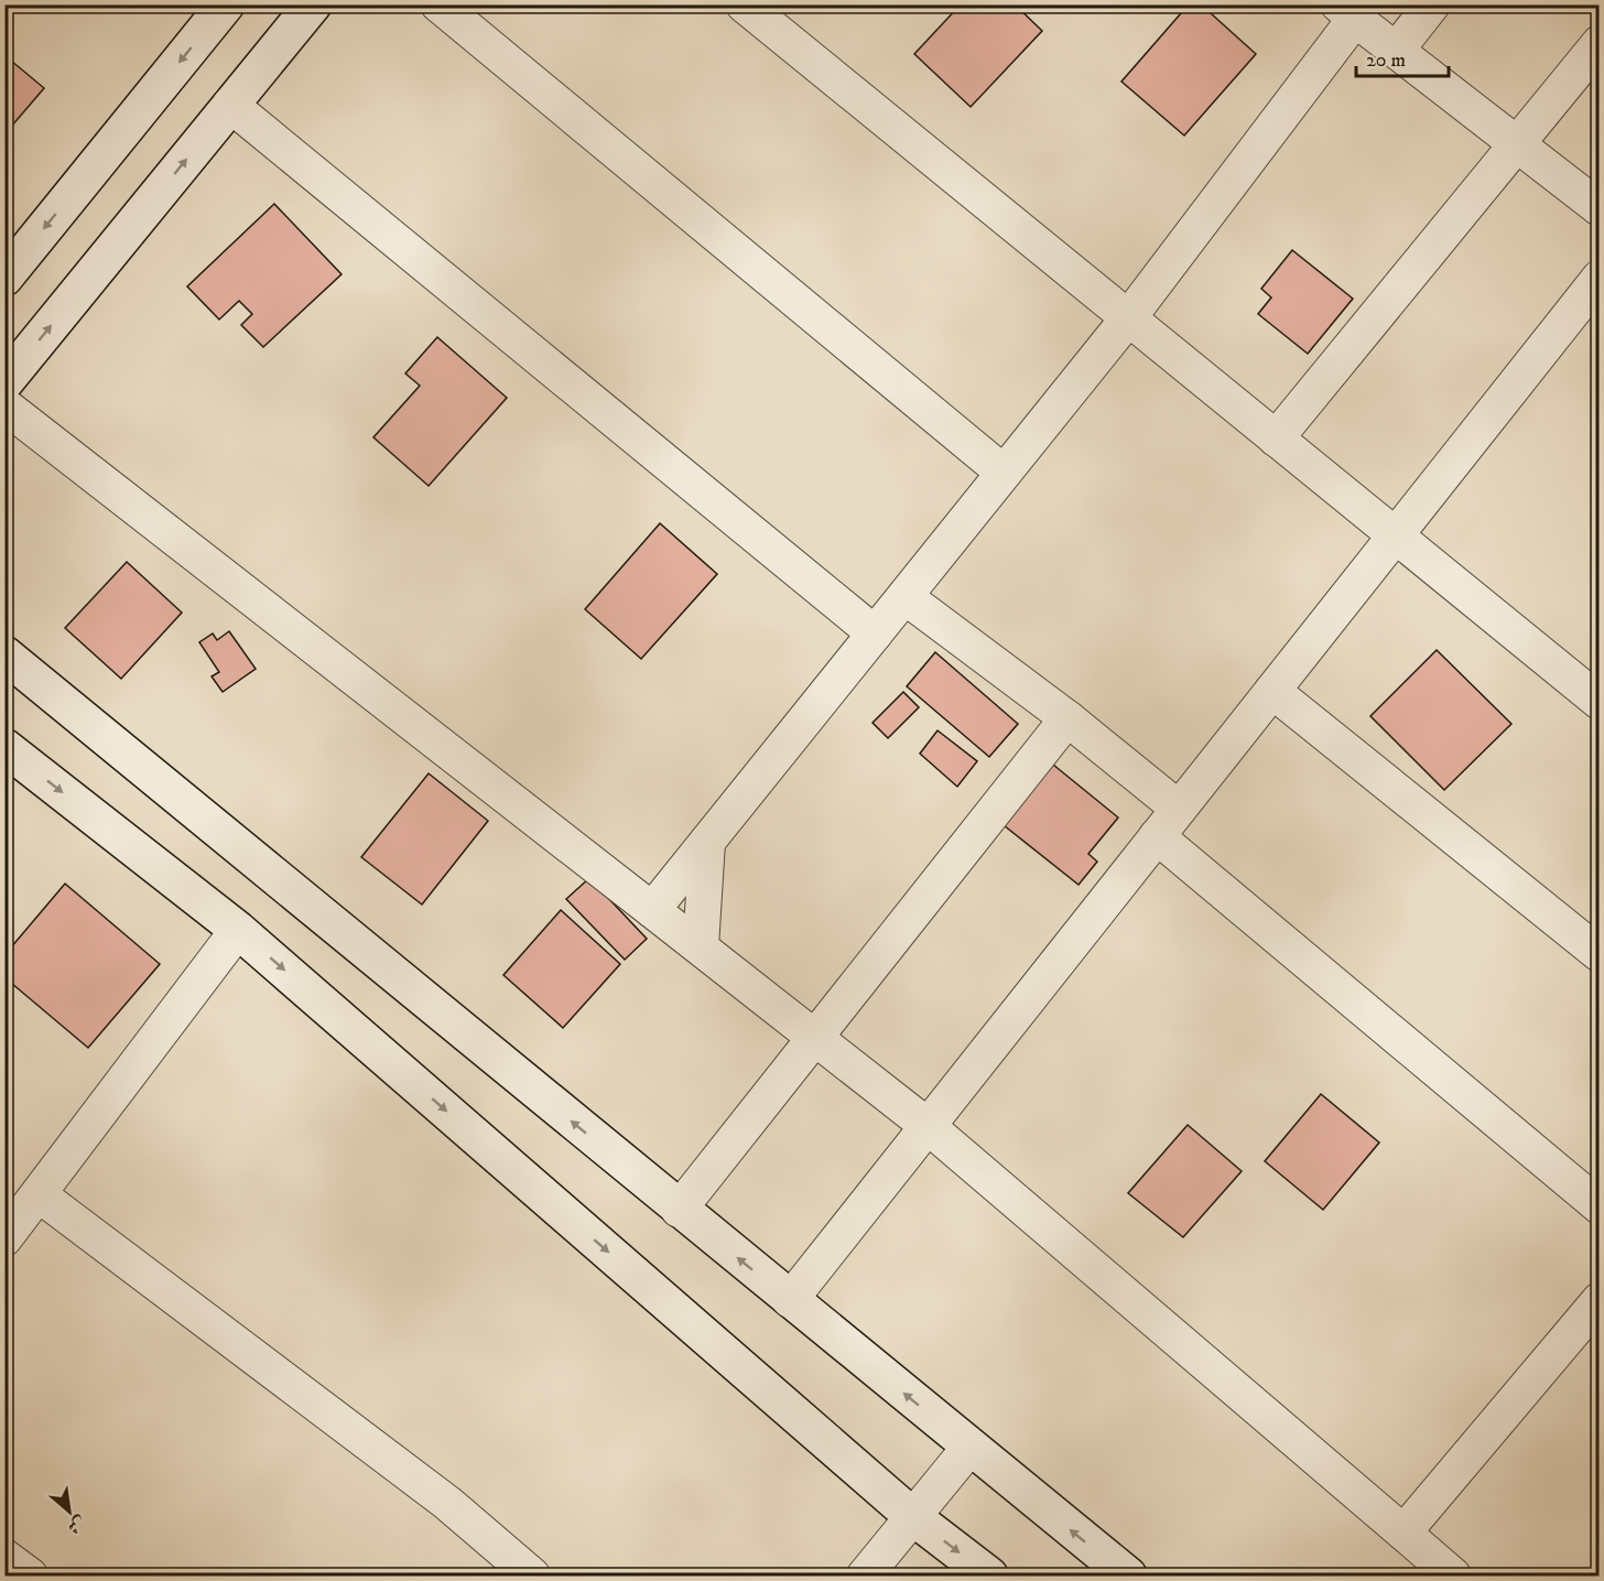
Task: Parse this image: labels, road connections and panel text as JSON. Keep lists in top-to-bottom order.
{
  "scale_bar": "20 m",
  "north": "bottom right"
}
